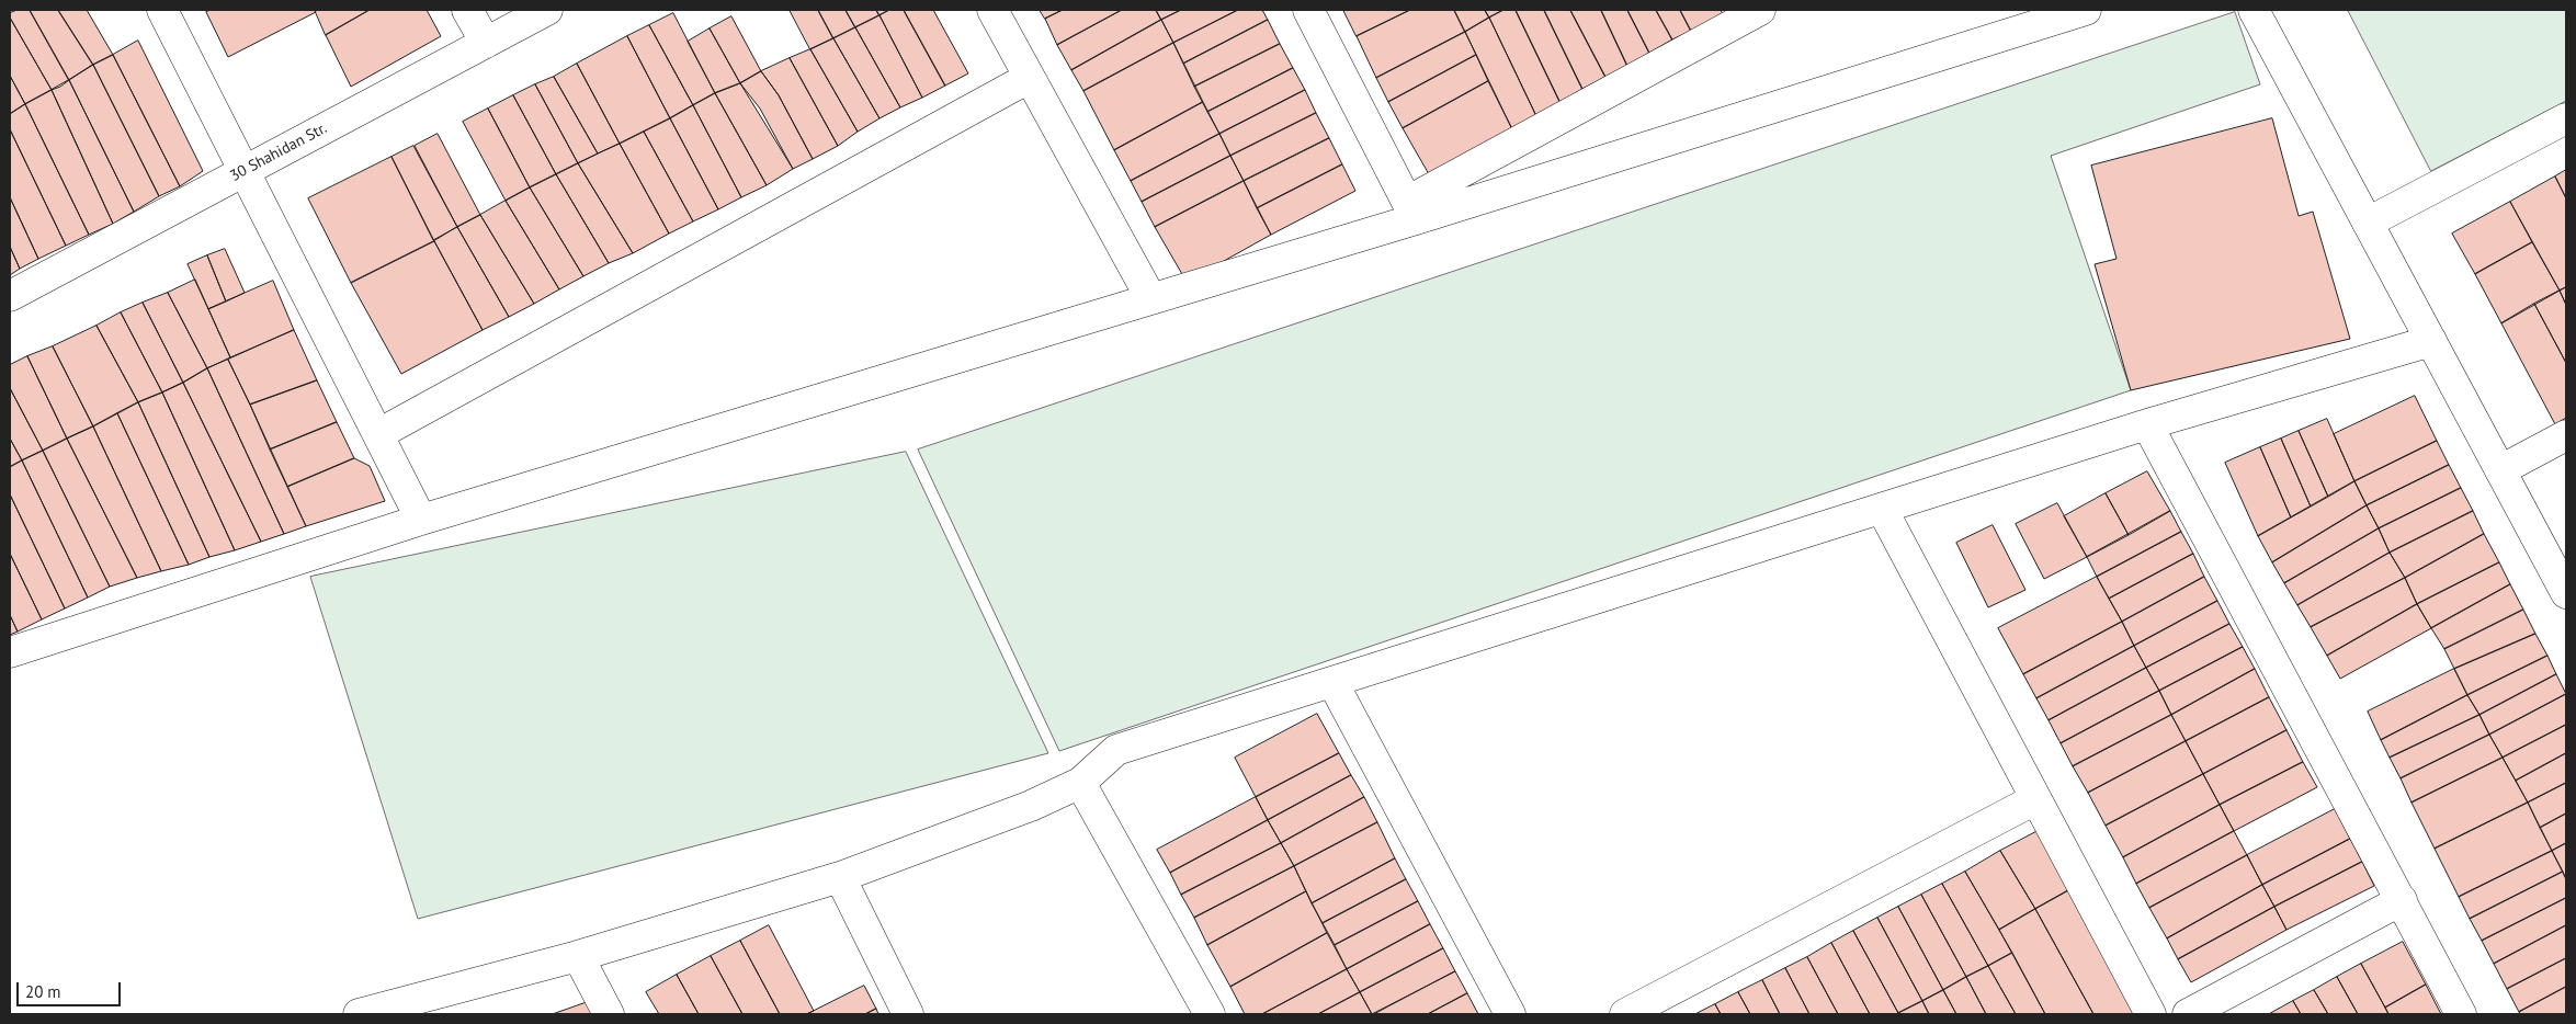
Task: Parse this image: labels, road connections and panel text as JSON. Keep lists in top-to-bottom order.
{
  "streets": {
    "street": ["30 Shahidan Str."]
  },
  "scale_bar": "20 m"
}
